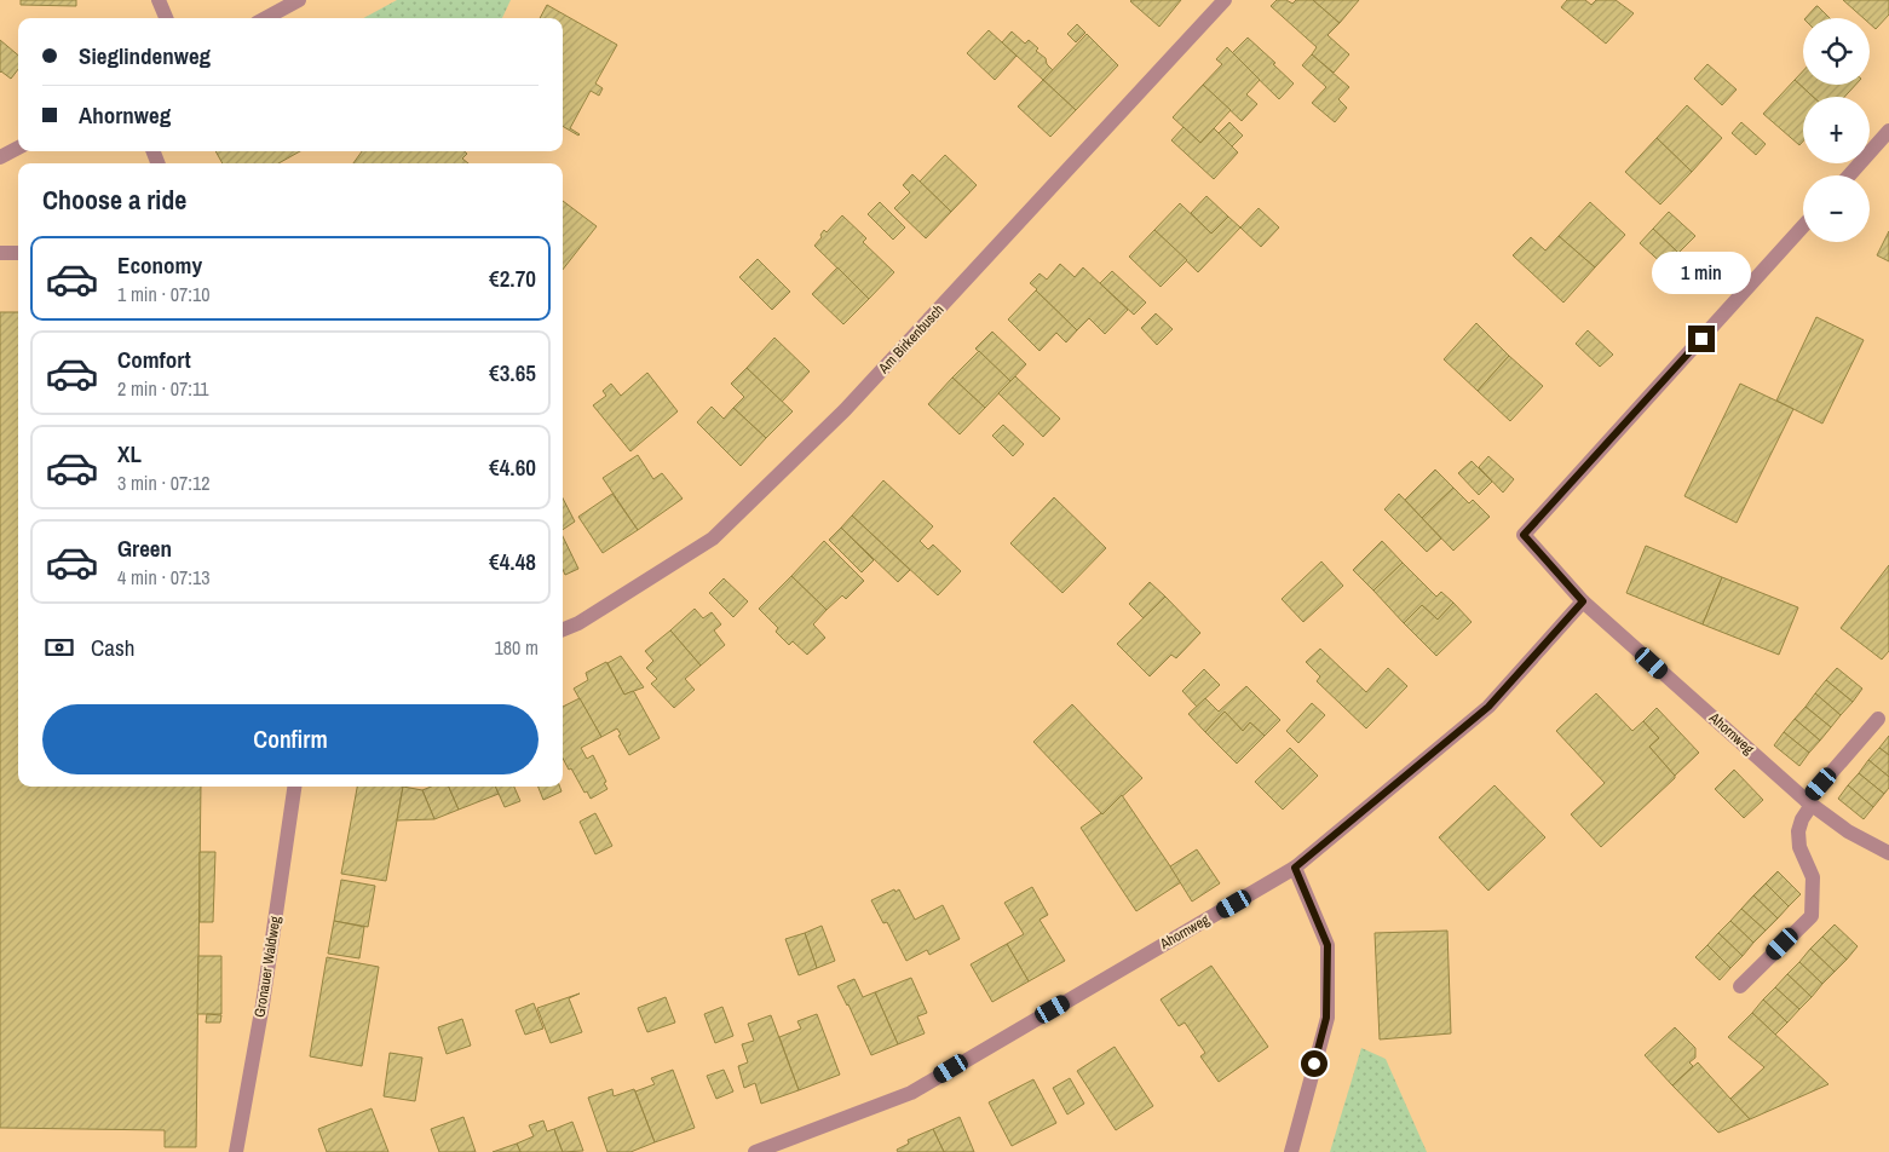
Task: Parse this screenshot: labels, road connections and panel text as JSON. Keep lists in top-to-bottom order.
{
  "streets": {
    "street": ["Am Birkenbusch", "Ahornweg", "Gronauer Waldweg"]
  },
  "page": {
    "map_buttons": ["+", "−"],
    "banner": ["Sieglindenweg", "Ahornweg"],
    "heading": "Choose a ride",
    "list": [
      {
        "name": "Economy",
        "note": "1 min · 07:10",
        "value": "€2.70"
      },
      {
        "name": "Comfort",
        "note": "2 min · 07:11",
        "value": "€3.65"
      },
      {
        "name": "XL",
        "note": "3 min · 07:12",
        "value": "€4.60"
      },
      {
        "name": "Green",
        "note": "4 min · 07:13",
        "value": "€4.48"
      }
    ],
    "bubble": "1 min",
    "pay": ["Cash", "180 m"],
    "buttons": "Confirm"
  }
}
